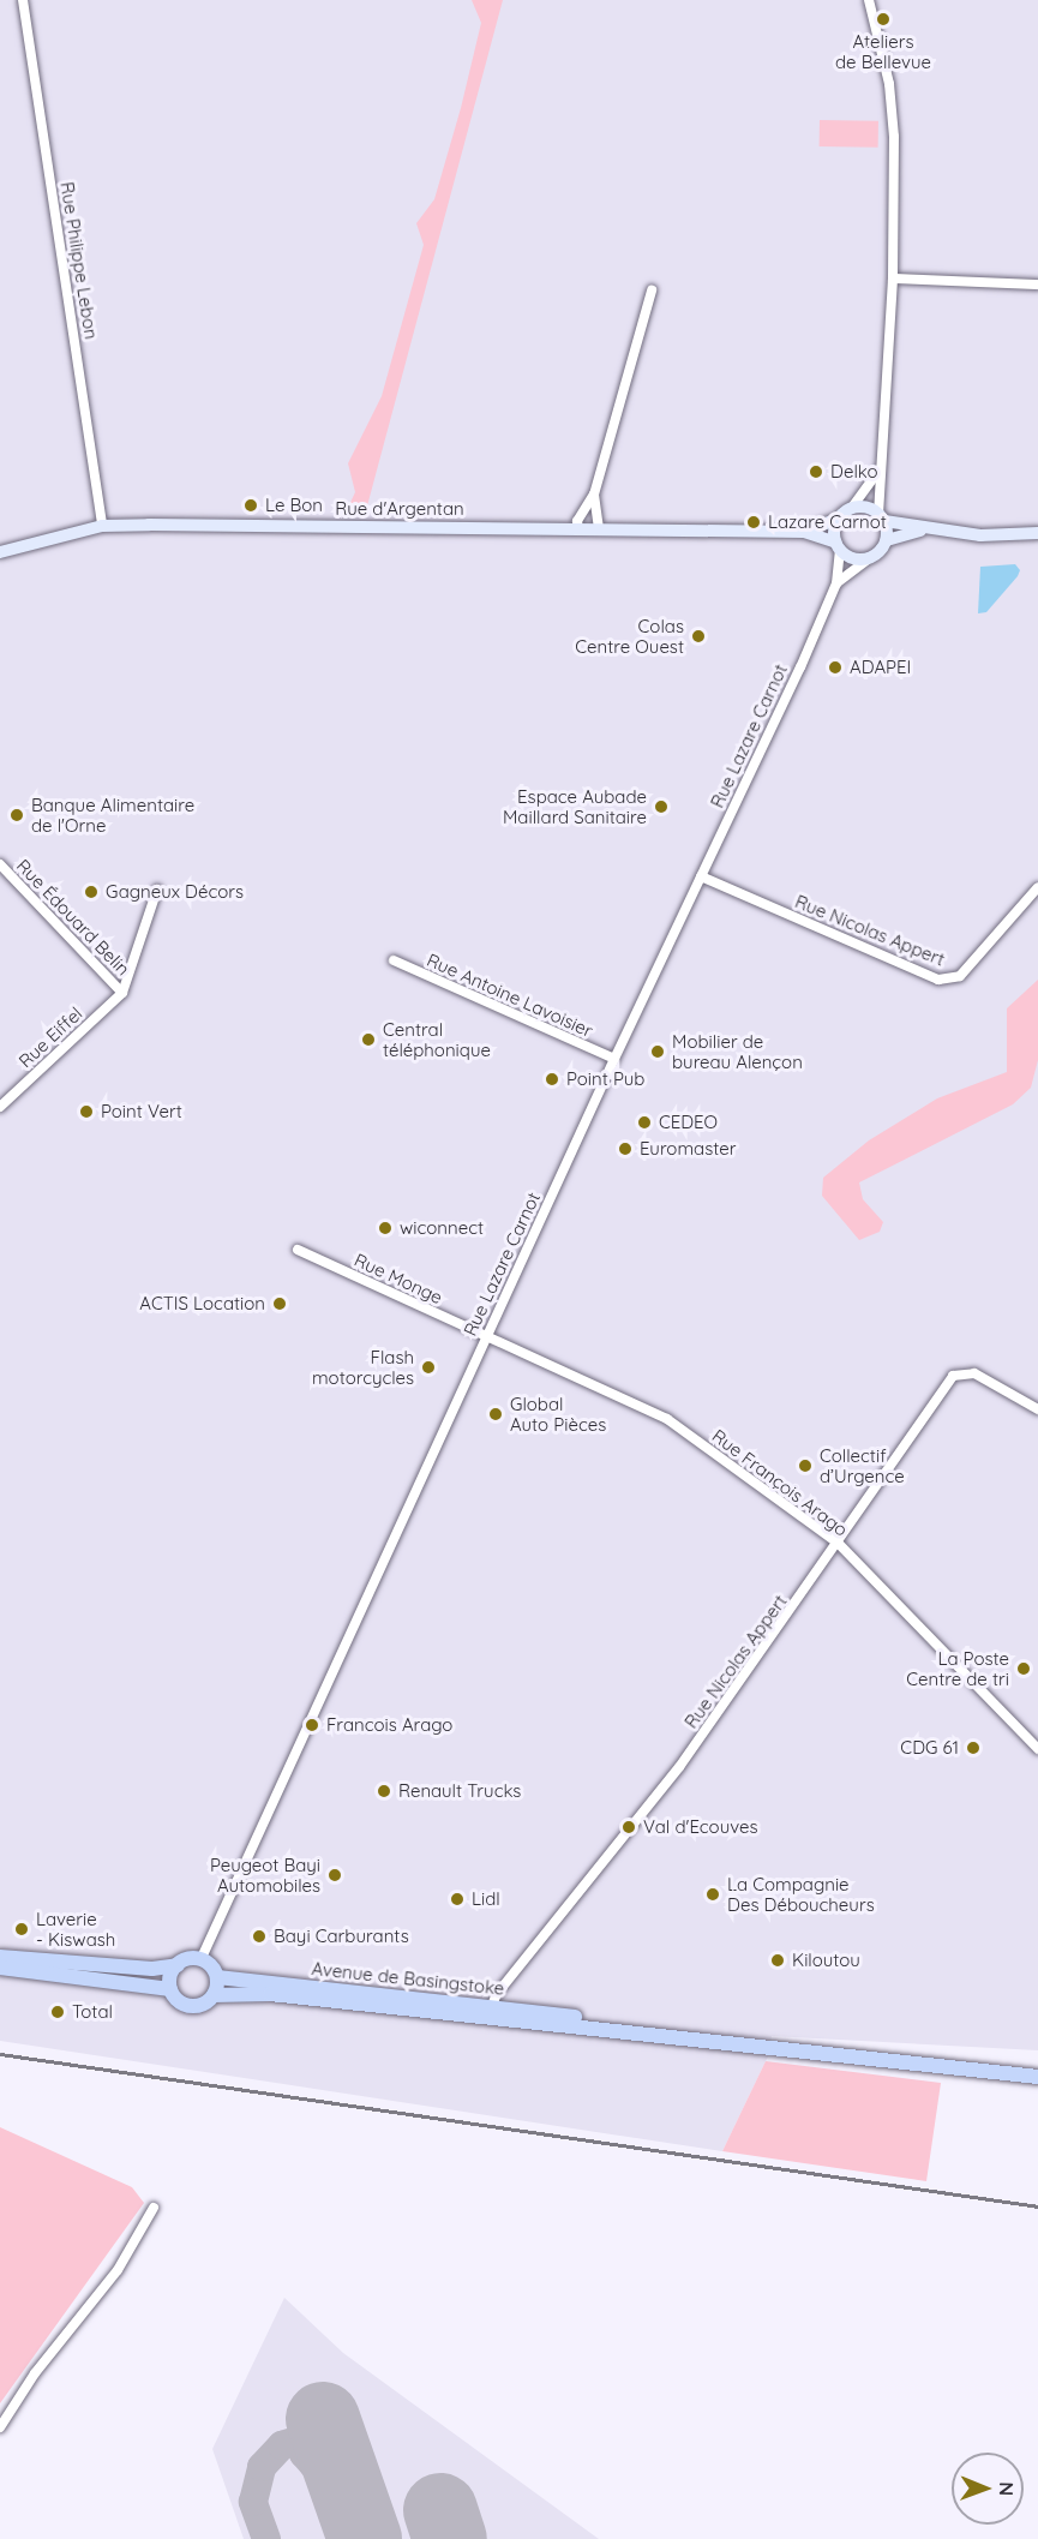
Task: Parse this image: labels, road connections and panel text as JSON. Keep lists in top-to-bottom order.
{
  "streets": {
    "main road": ["Rue d'Argentan", "Avenue de Basingstoke"],
    "street": [
      "Rue Philippe Lebon",
      "Rue Lazare Carnot",
      "Rue Édouard Belin",
      "Rue Nicolas Appert",
      "Rue Antoine Lavoisier",
      "Rue Eiffel",
      "Rue Monge",
      "Rue François Arago"
    ]
  },
  "crossings": [
    ["Rue Philippe Lebon", "Rue d'Argentan"],
    ["Rue d'Argentan", "Rue Lazare Carnot"],
    ["Rue Lazare Carnot", "Rue Nicolas Appert"],
    ["Rue Lazare Carnot", "Rue Antoine Lavoisier"],
    ["Rue Lazare Carnot", "Rue Monge"],
    ["Rue Lazare Carnot", "Rue François Arago"],
    ["Rue Lazare Carnot", "Avenue de Basingstoke"],
    ["Rue Édouard Belin", "Rue Eiffel"],
    ["Rue Nicolas Appert", "Rue François Arago"],
    ["Rue Nicolas Appert", "Avenue de Basingstoke"],
    ["Rue Monge", "Rue François Arago"]
  ],
  "places": [
    "Ateliers de Bellevue",
    "Delko",
    "Le Bon",
    "Lazare Carnot",
    "Colas Centre Ouest",
    "ADAPEI",
    "Espace Aubade Maillard Sanitaire",
    "Banque Alimentaire de l'Orne",
    "Gagneux Décors",
    "Central téléphonique",
    "Mobilier de bureau Alençon",
    "Point Pub",
    "Point Vert",
    "CEDEO",
    "Euromaster",
    "wiconnect",
    "ACTIS Location",
    "Flash motorcycles",
    "Global Auto Pièces",
    "Collectif d’Urgence",
    "La Poste Centre de tri",
    "Francois Arago",
    "CDG 61",
    "Renault Trucks",
    "Val d'Ecouves",
    "Peugeot Bayi Automobiles",
    "La Compagnie Des Déboucheurs",
    "Lidl",
    "Laverie - Kiswash",
    "Bayi Carburants",
    "Kiloutou",
    "Total"
  ],
  "north": "right"
}
